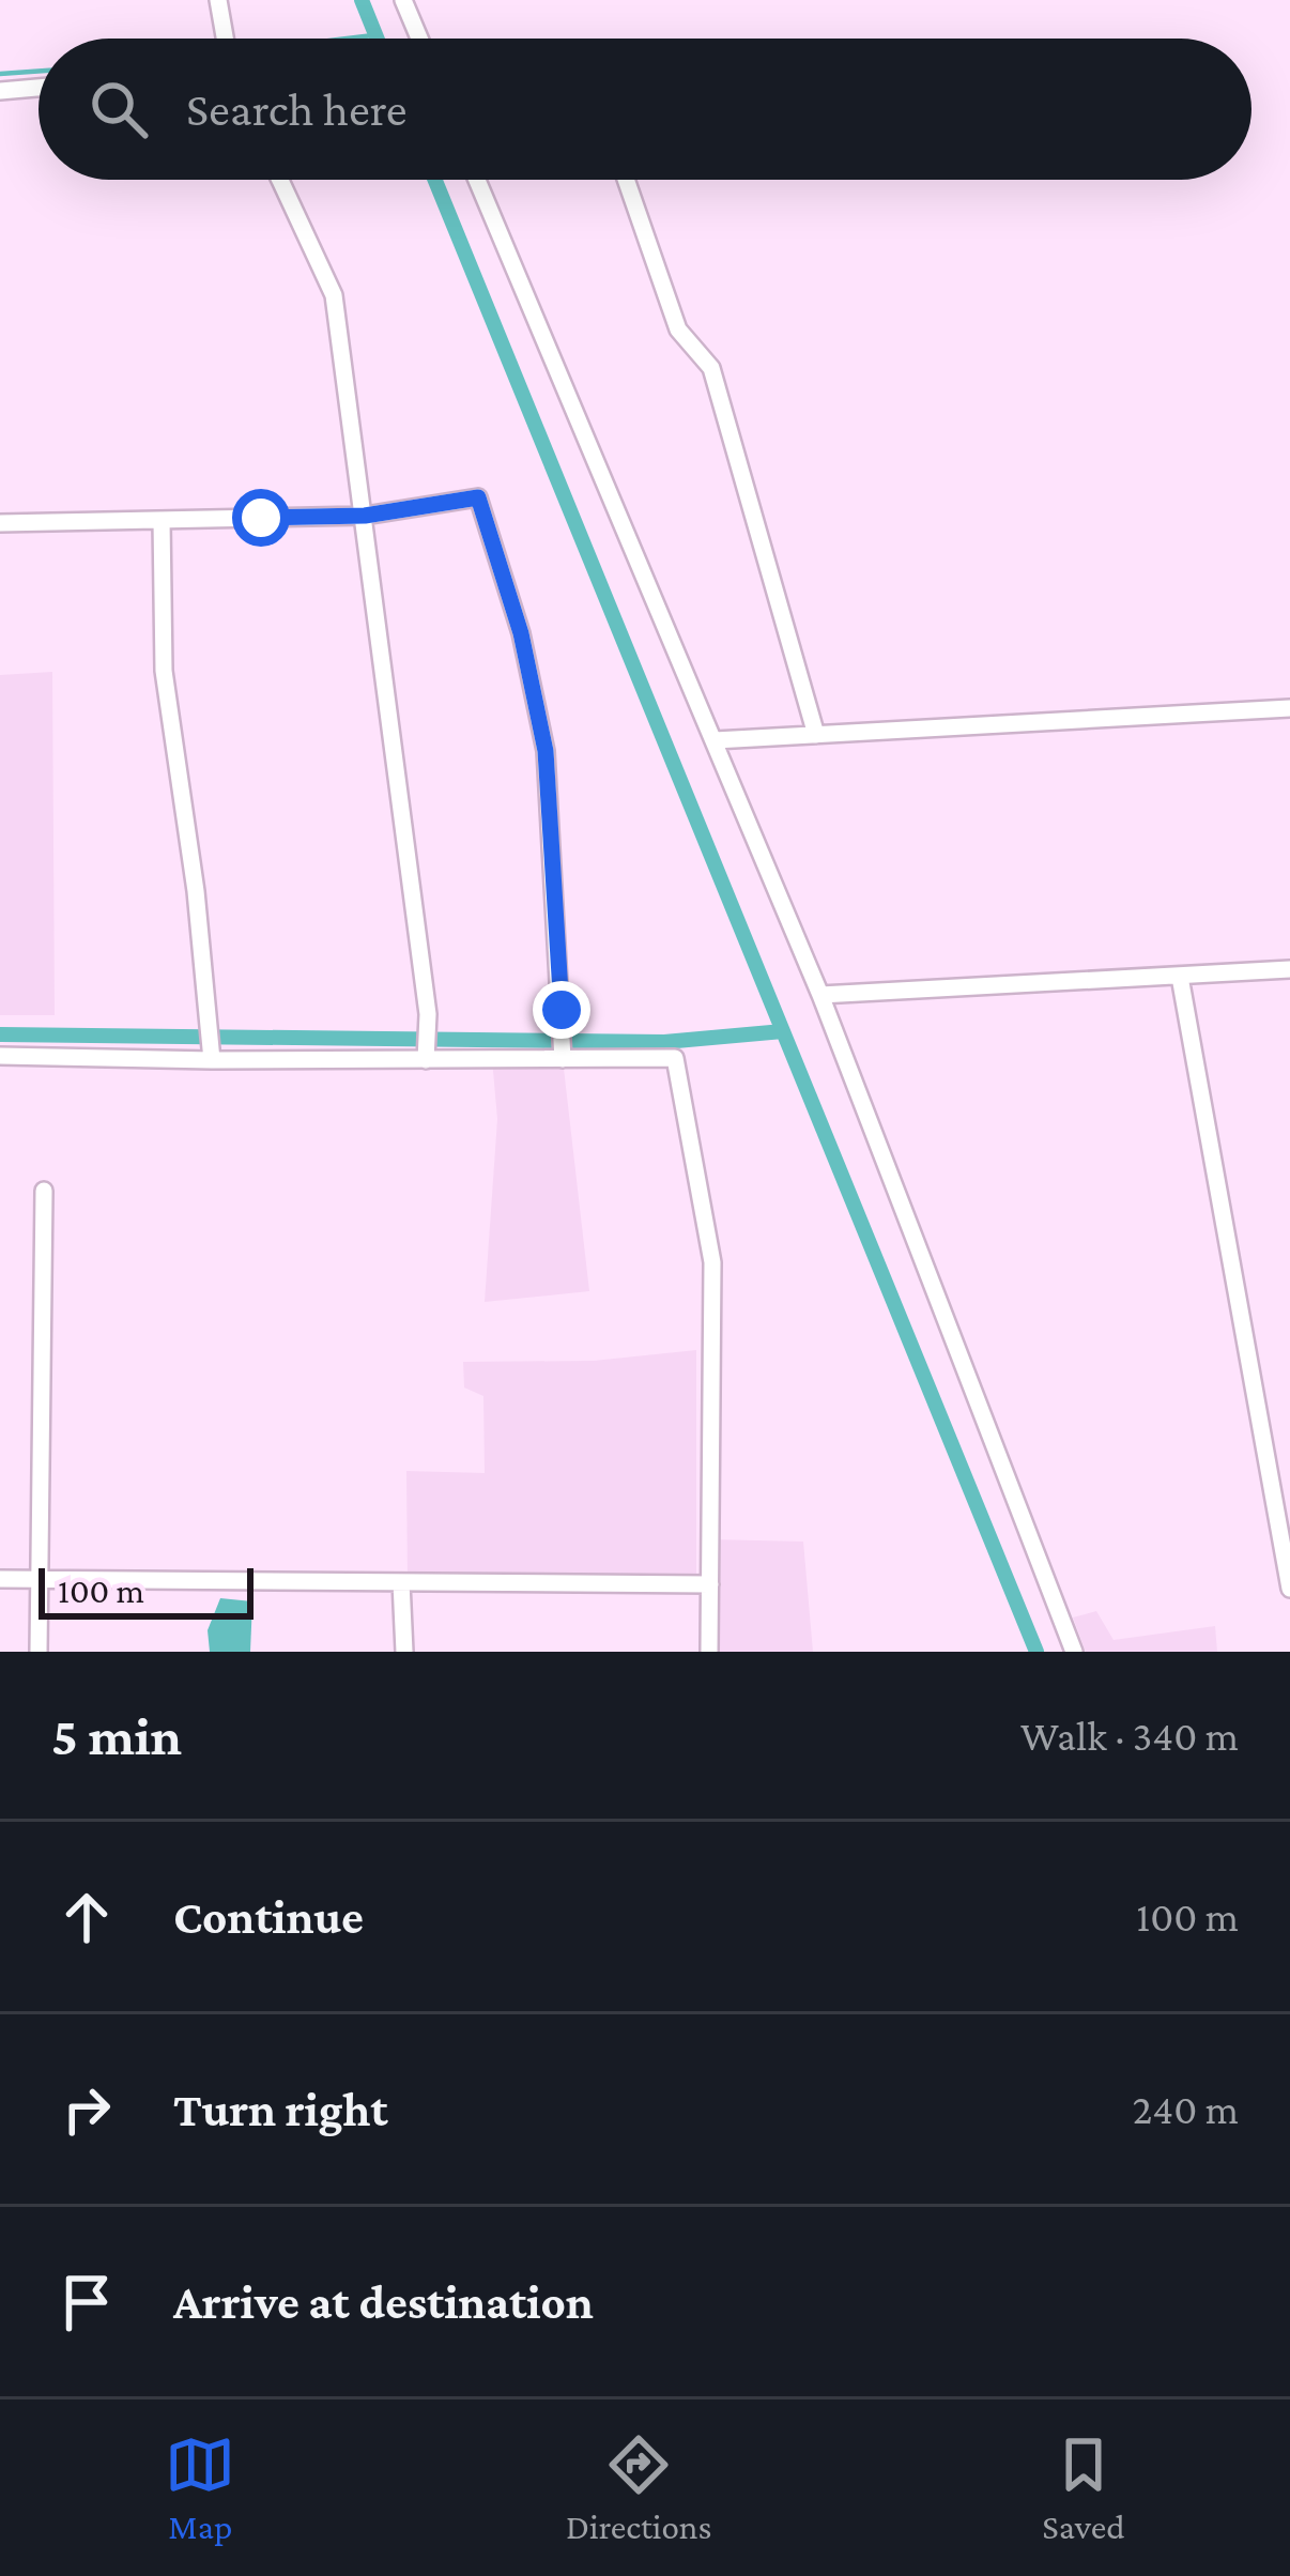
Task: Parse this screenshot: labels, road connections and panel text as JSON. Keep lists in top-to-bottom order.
{
  "scale_bar": "100 m",
  "page": {
    "search": "Search here",
    "scale": "100 m",
    "heading": ["5 min", "Walk · 340 m"],
    "list": [
      ["Continue", "100 m"],
      ["Turn right", "240 m"],
      "Arrive at destination"
    ],
    "nav": ["Map", "Directions", "Saved"]
  }
}
